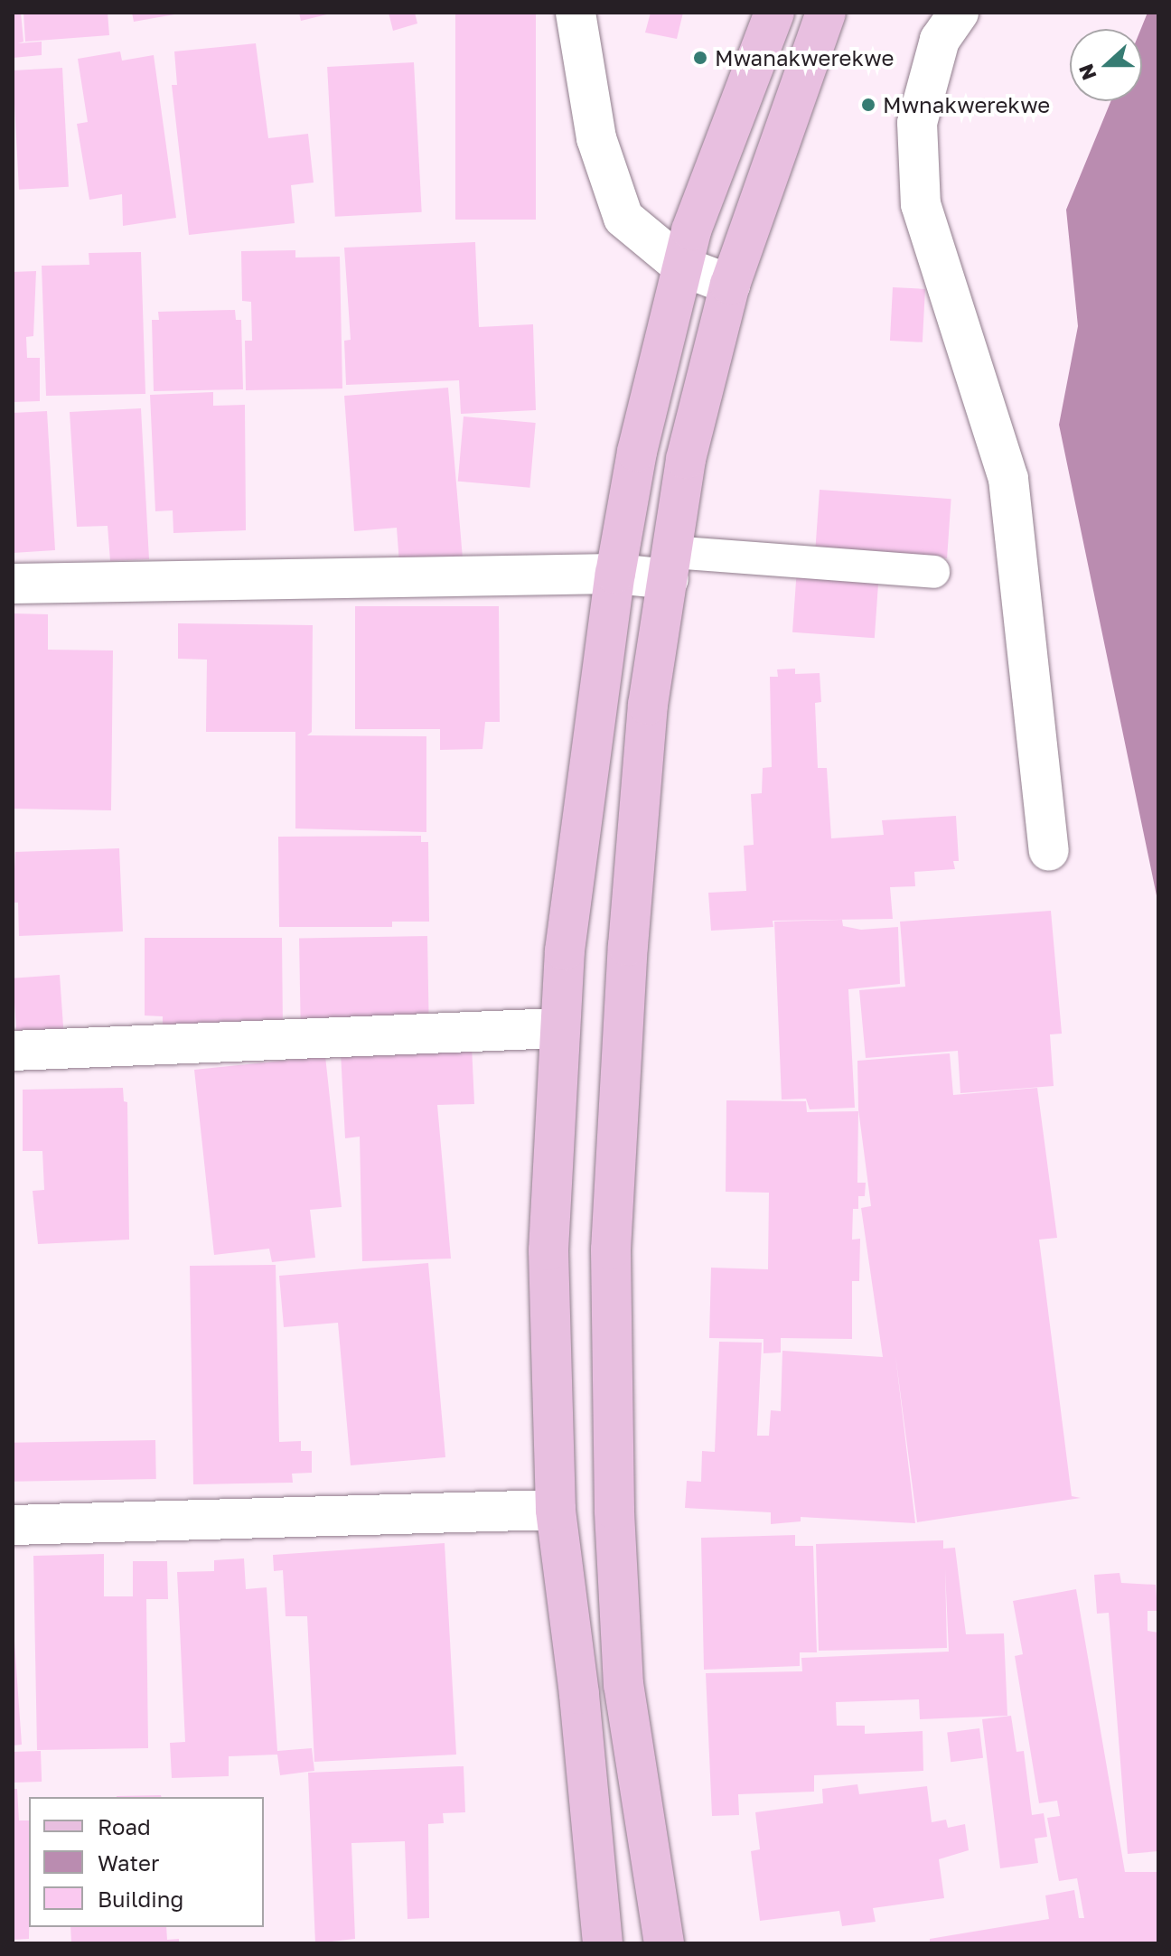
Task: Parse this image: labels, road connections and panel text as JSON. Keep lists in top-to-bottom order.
{
  "places": ["Mwanakwerekwe", "Mwnakwerekwe"],
  "legend": ["Road", "Water", "Building"],
  "north": "left"
}
